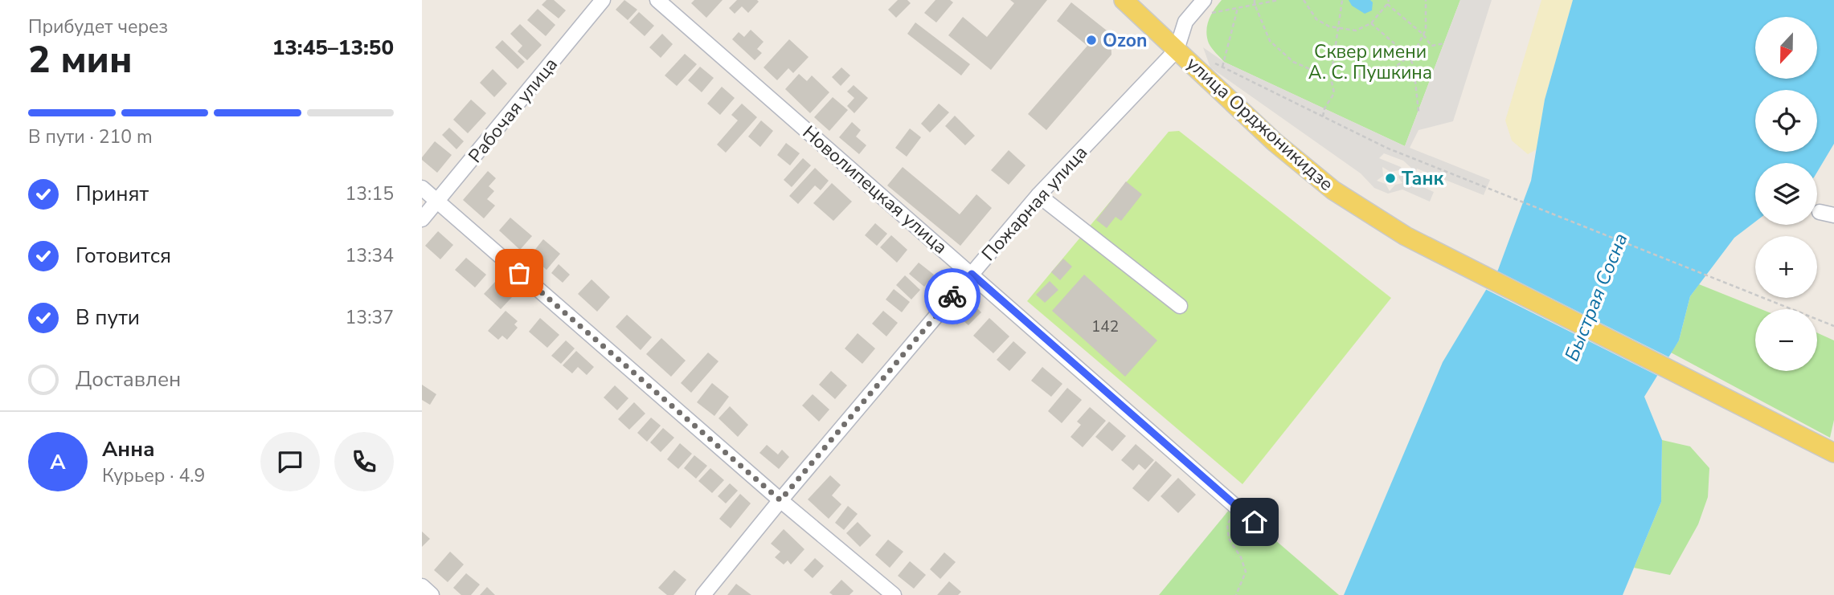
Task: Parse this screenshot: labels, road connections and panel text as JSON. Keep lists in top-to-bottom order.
{
  "streets": {
    "main road": ["улица Орджоникидзе"],
    "street": ["Рабочая улица", "Новолипецкая улица", "Пожарная улица"]
  },
  "crossings": [
    ["улица Орджоникидзе", "Пожарная улица"],
    ["Новолипецкая улица", "Пожарная улица"]
  ],
  "water": ["Быстрая Сосна"],
  "parks": ["Сквер имени А. С. Пушкина"],
  "places": ["Ozon", "Танк"],
  "house_numbers": ["142"],
  "north": "bottom",
  "page": {
    "heading": ["2 мин", "Прибудет через", "13:45–13:50"],
    "panel": ["Анна", "Курьер · 4.9"],
    "map_buttons": ["+", "−"],
    "bar": "В пути · 210 m",
    "list": [
      ["Принят", "13:15"],
      ["Готовится", "13:34"],
      ["В пути", "13:37"],
      "Доставлен"
    ],
    "round": "А"
  }
}
